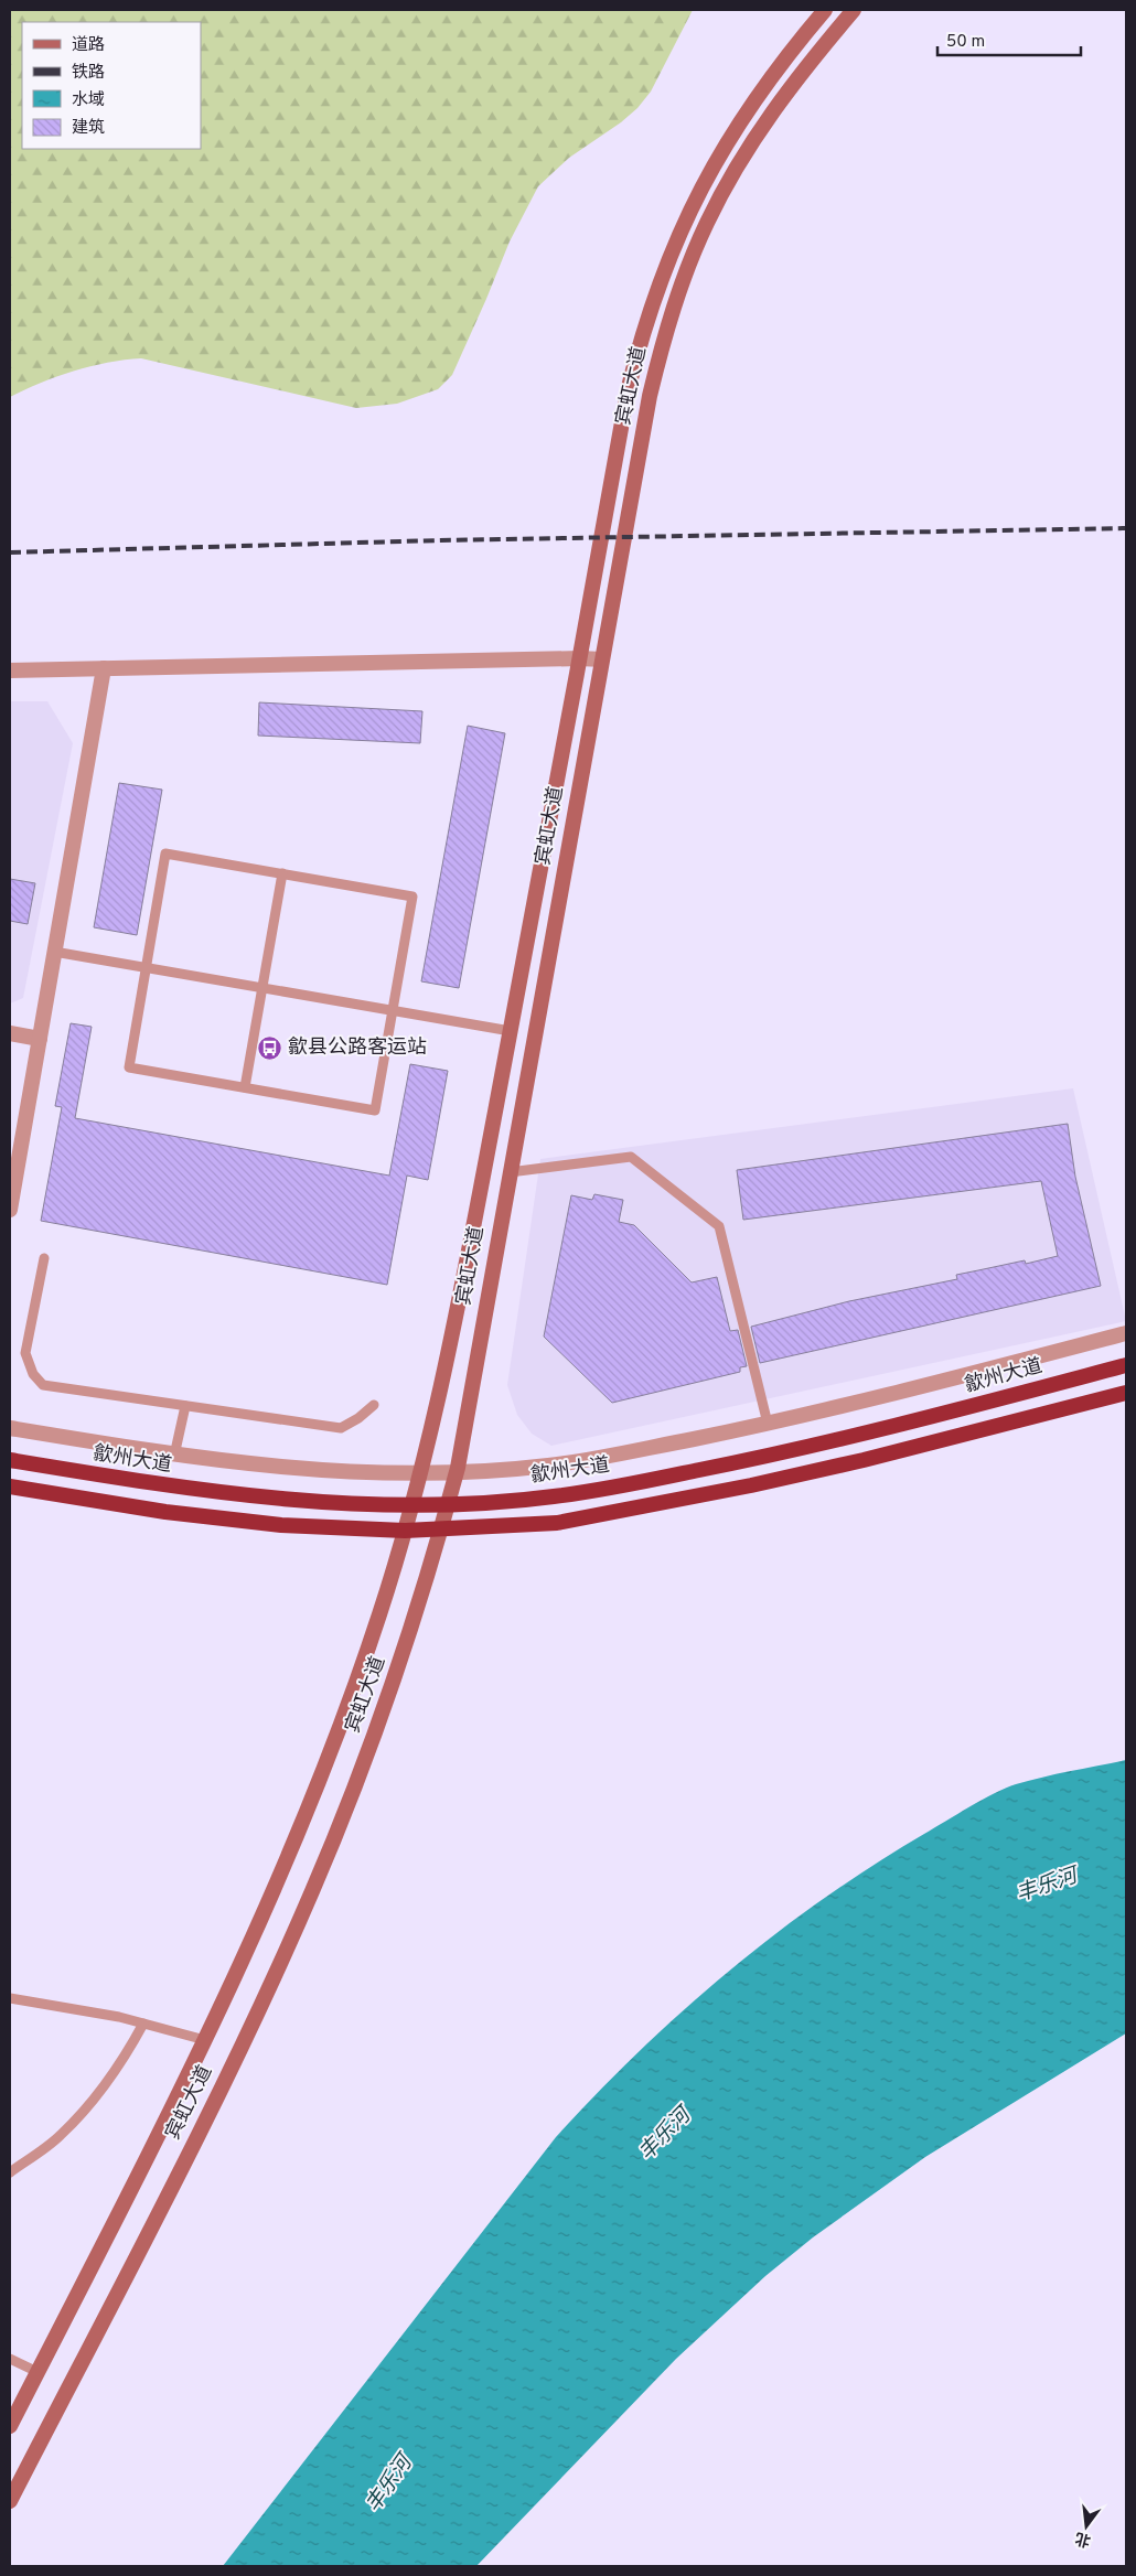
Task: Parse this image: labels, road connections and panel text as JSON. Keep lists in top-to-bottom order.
{
  "streets": {
    "highway": ["歙州大道"],
    "main road": ["宾虹大道"]
  },
  "crossings": [
    ["宾虹大道", "歙州大道"]
  ],
  "water": ["丰乐河"],
  "places": {
    "bus stop": ["歙县公路客运站"]
  },
  "legend": [
    "道路",
    "铁路",
    "水域",
    "建筑"
  ],
  "scale_bar": "50 m",
  "north": "bottom"
}
